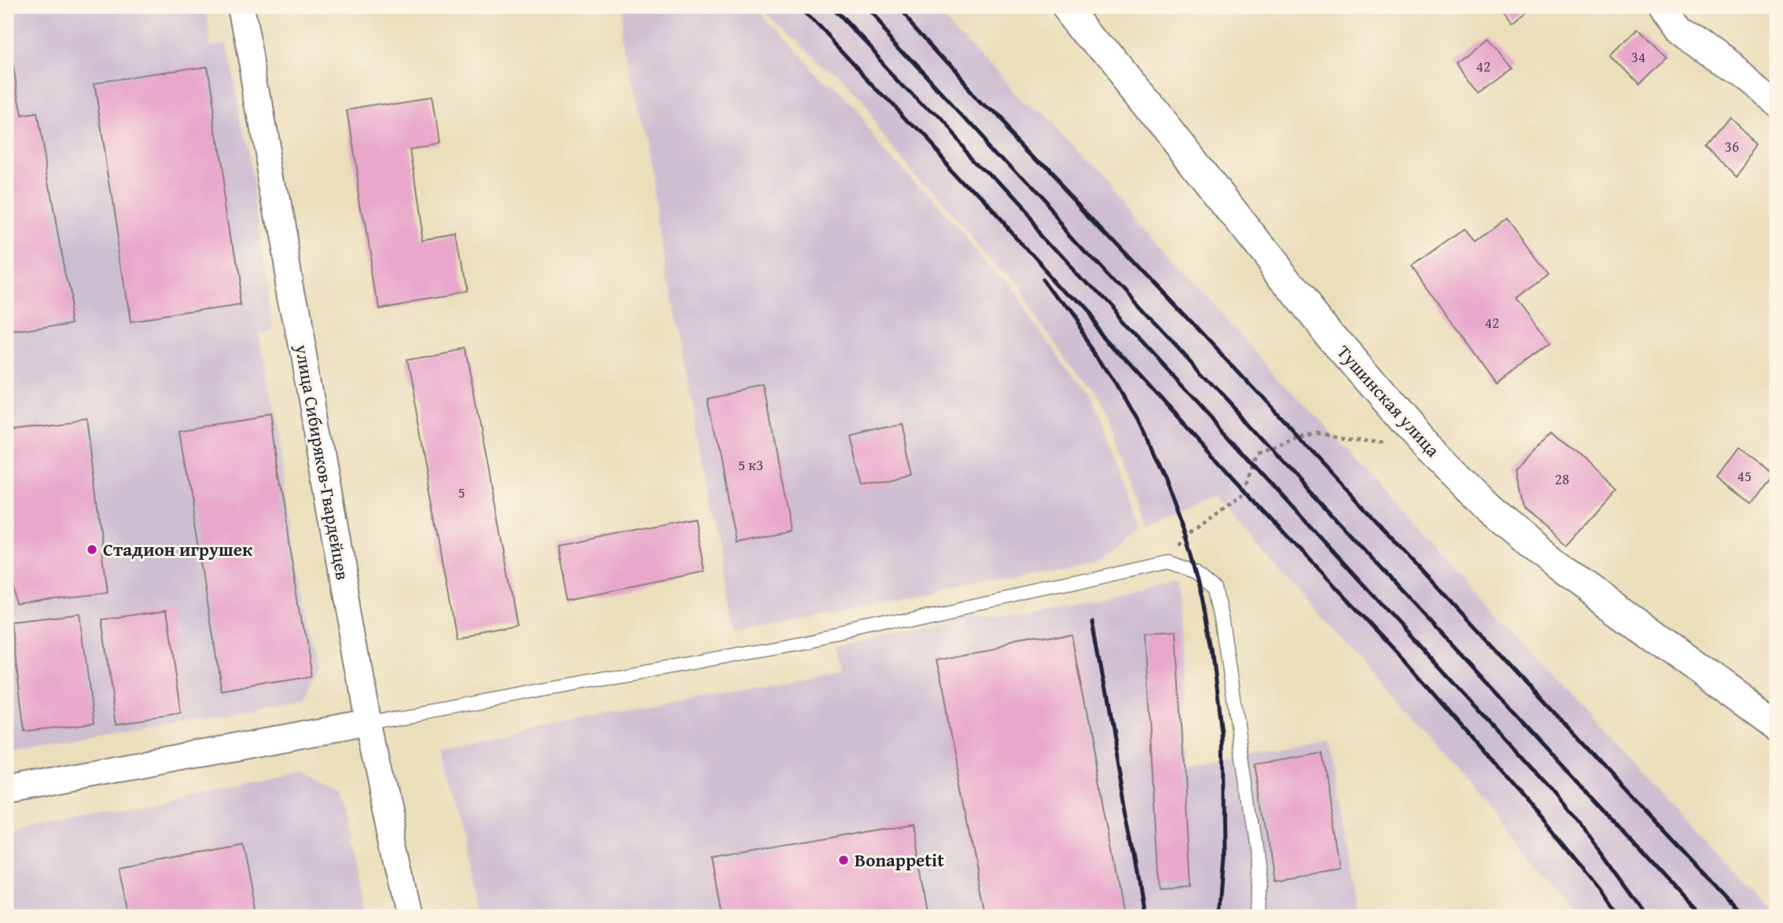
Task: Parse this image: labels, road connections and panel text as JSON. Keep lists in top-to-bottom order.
{
  "streets": {
    "main road": ["Тушинская улица"],
    "street": ["улица Сибиряков-Гвардейцев"]
  },
  "places": ["Стадион игрушек", "Bonappetit"],
  "house_numbers": [
    "34",
    "42",
    "36",
    "42",
    "5 к3",
    "45",
    "28",
    "5"
  ]
}
